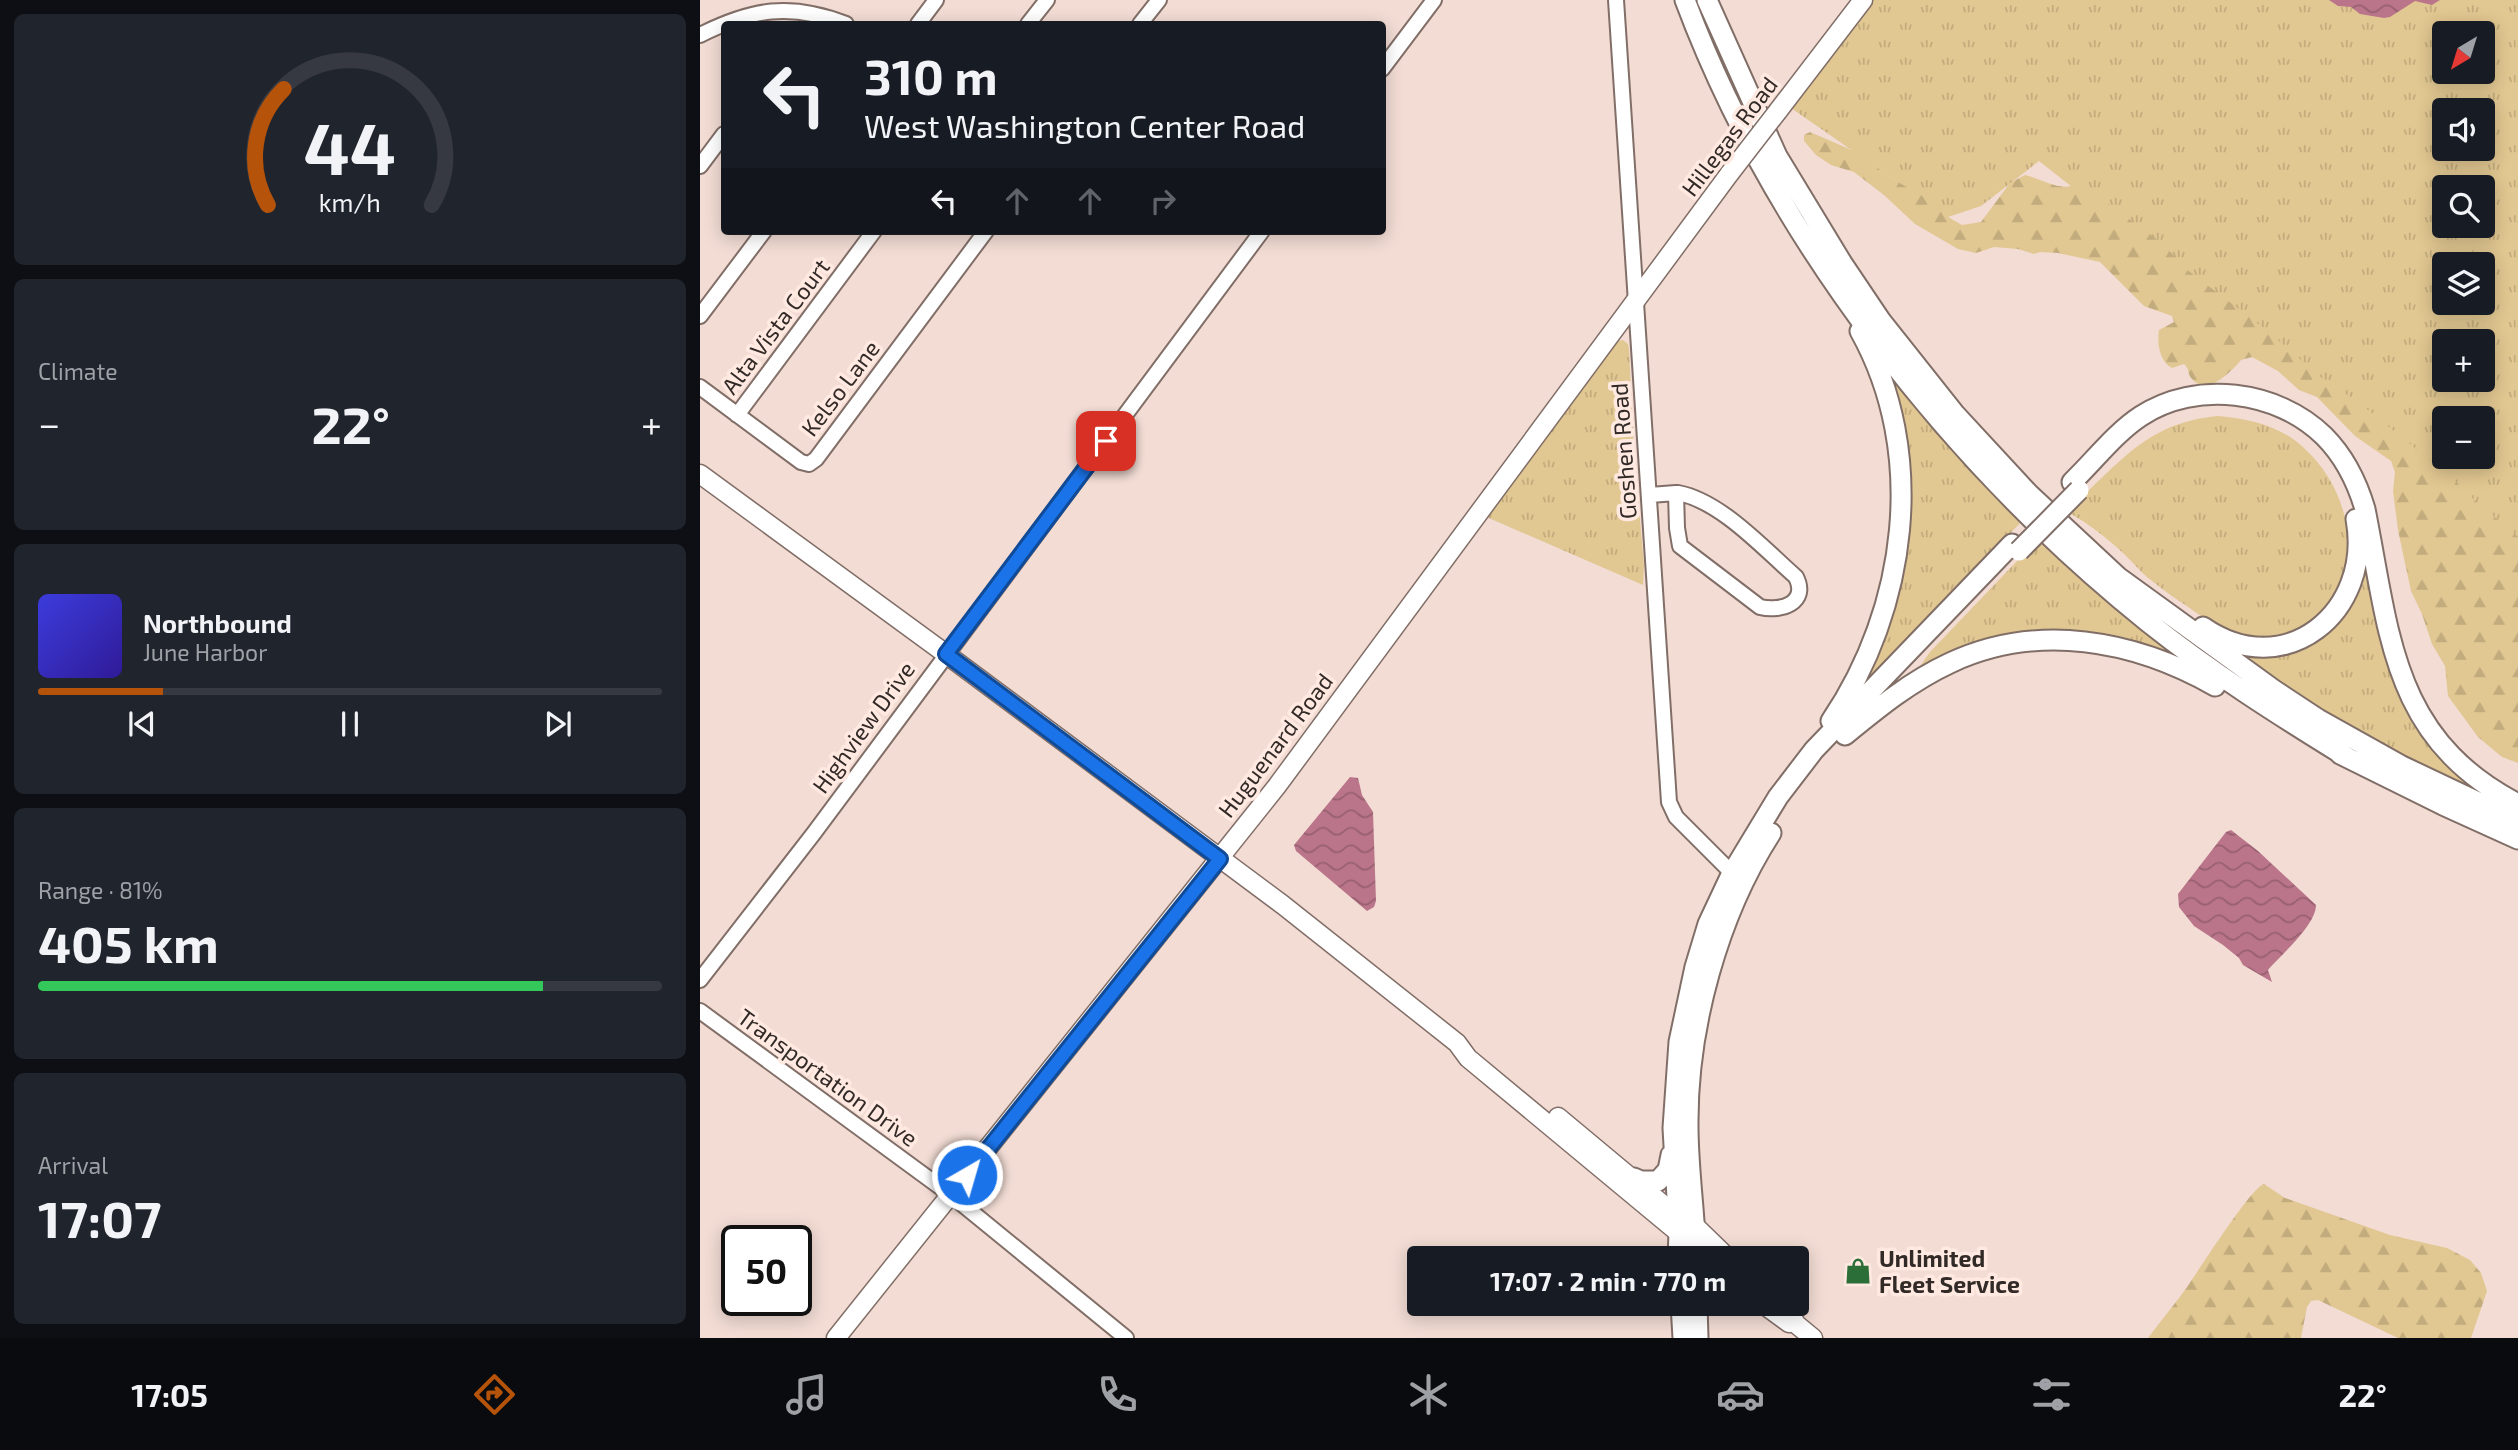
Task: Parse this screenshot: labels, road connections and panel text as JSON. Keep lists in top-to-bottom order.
{
  "streets": {
    "main road": ["Hillegas Road", "Huguenard Road"],
    "street": [
      "Alta Vista Court",
      "Kelso Lane",
      "Goshen Road",
      "Highview Drive",
      "Transportation Drive"
    ]
  },
  "crossings": [
    ["Hillegas Road", "Goshen Road"],
    ["Hillegas Road", "Huguenard Road"],
    ["Alta Vista Court", "Kelso Lane"],
    ["Goshen Road", "Huguenard Road"],
    ["Huguenard Road", "Transportation Drive"]
  ],
  "places": {
    "shop": ["Unlimited Fleet Service"]
  },
  "north": "bottom left",
  "page": {
    "map_buttons": ["+", "−"],
    "turn": ["310 m", "West Washington Center Road"],
    "tile": [
      "Climate",
      ["Range · 81%", "405 km"],
      ["Arrival", "17:07"]
    ],
    "heat": ["−", "22°", "+"],
    "song": ["Northbound", "June Harbor"],
    "limit": "50",
    "trip": "17:07 · 2 min · 770 m",
    "tabs": ["17:05", "22°"],
    "gauge": ["44", "km/h"]
  }
}
